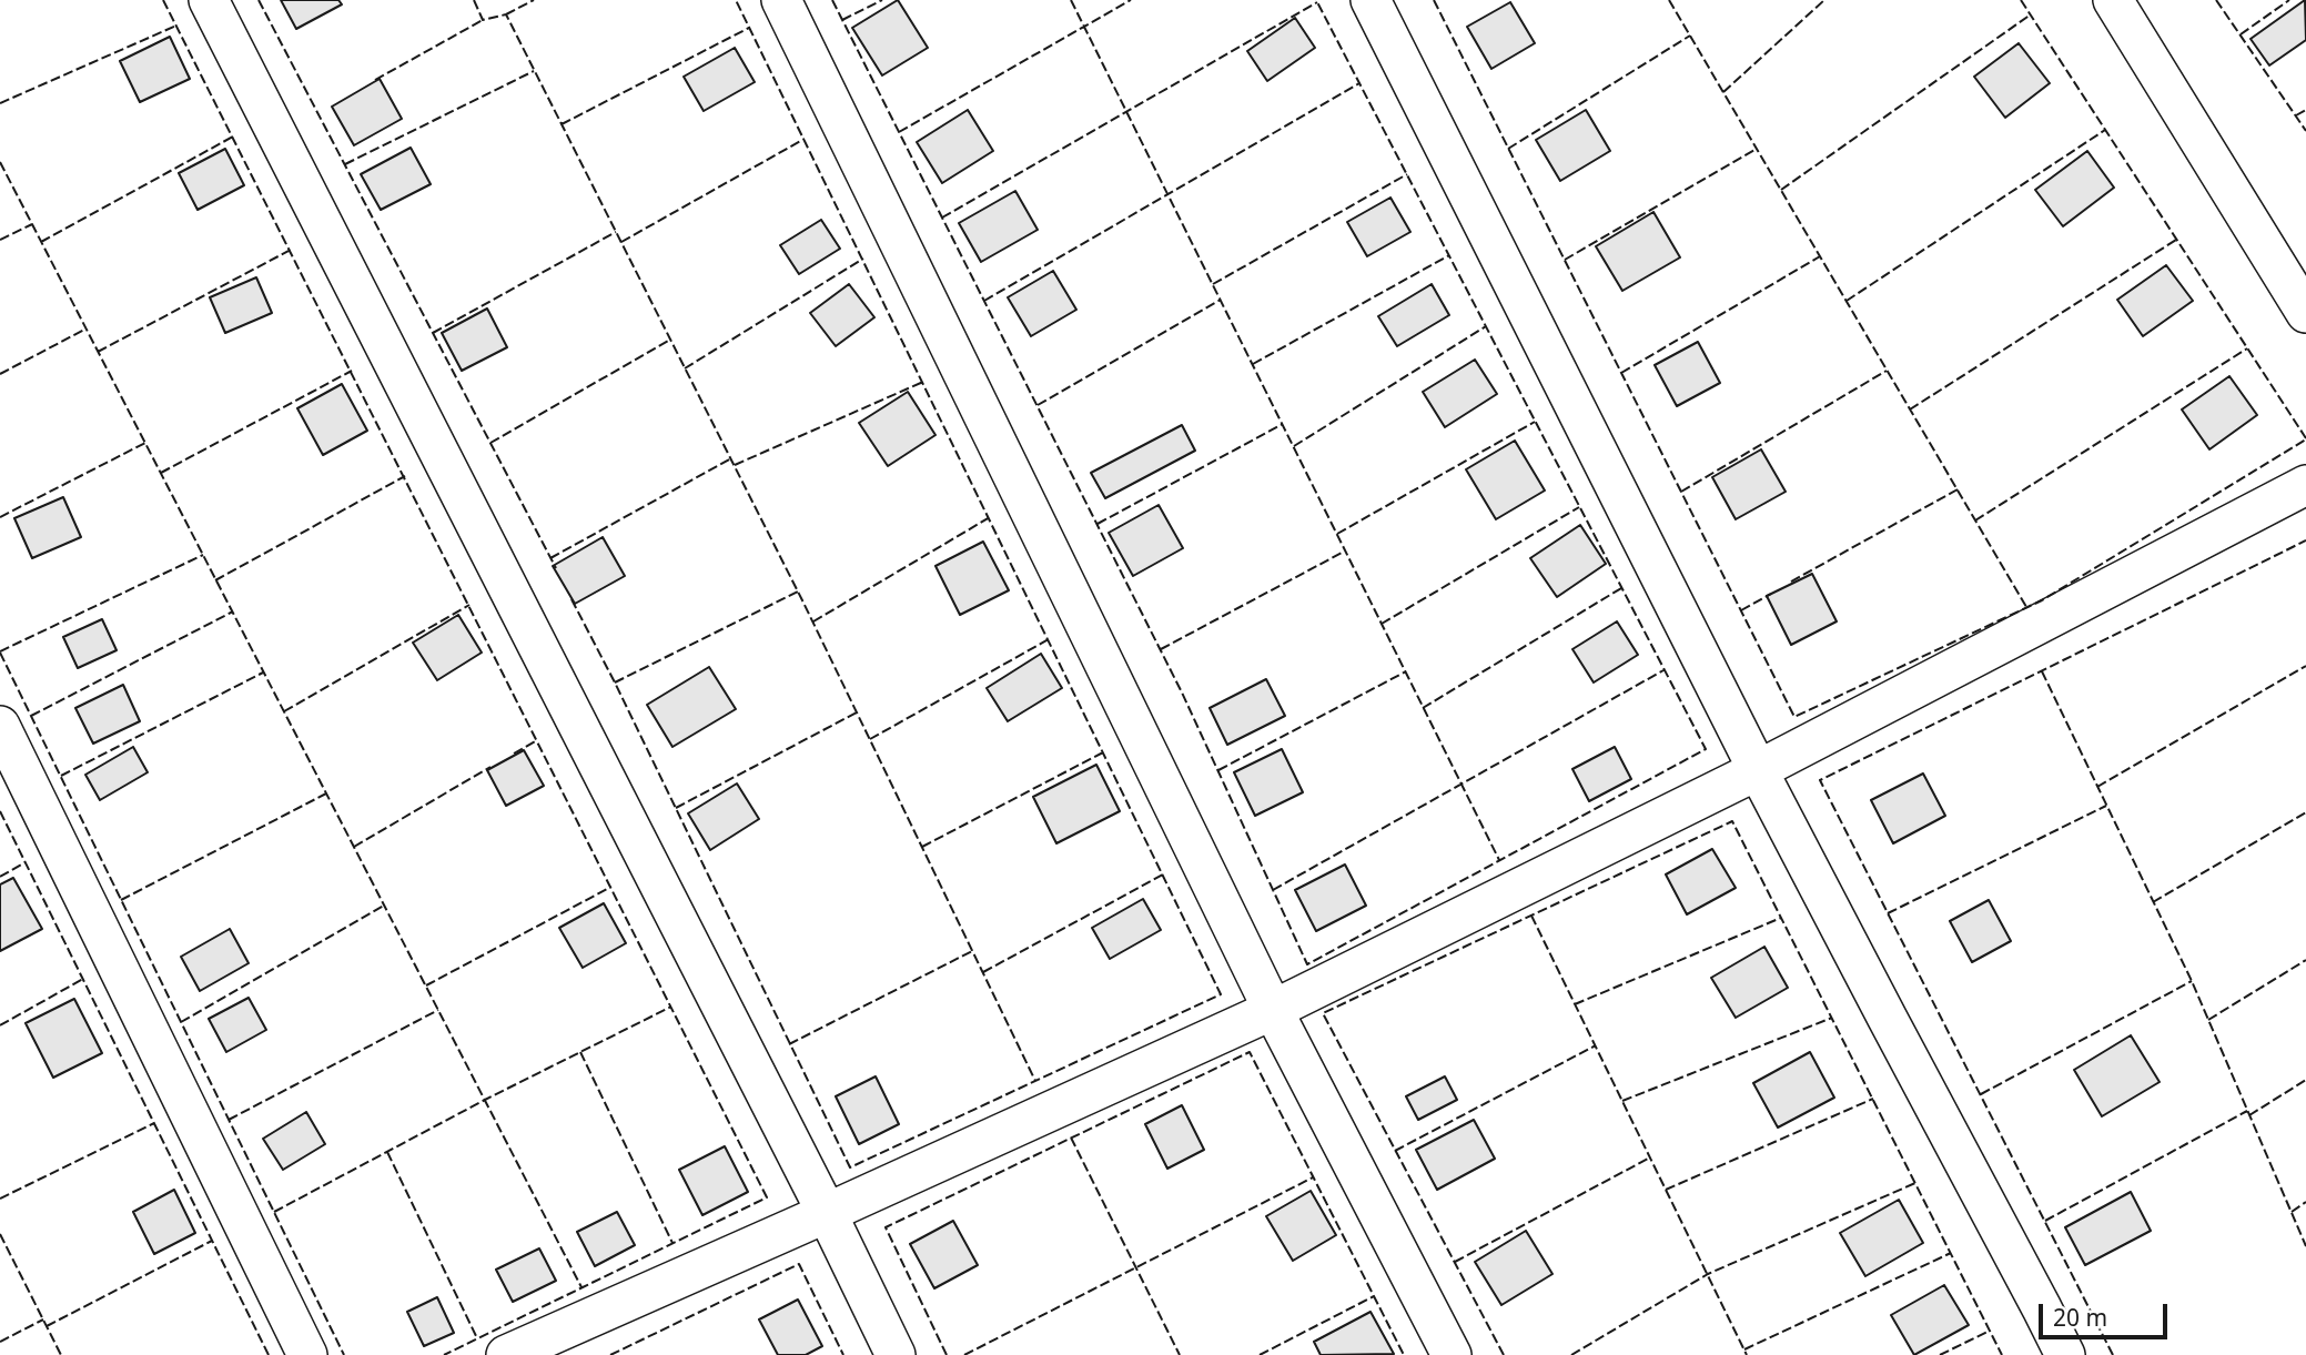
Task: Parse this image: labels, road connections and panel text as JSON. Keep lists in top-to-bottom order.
{
  "scale_bar": "20 m"
}
